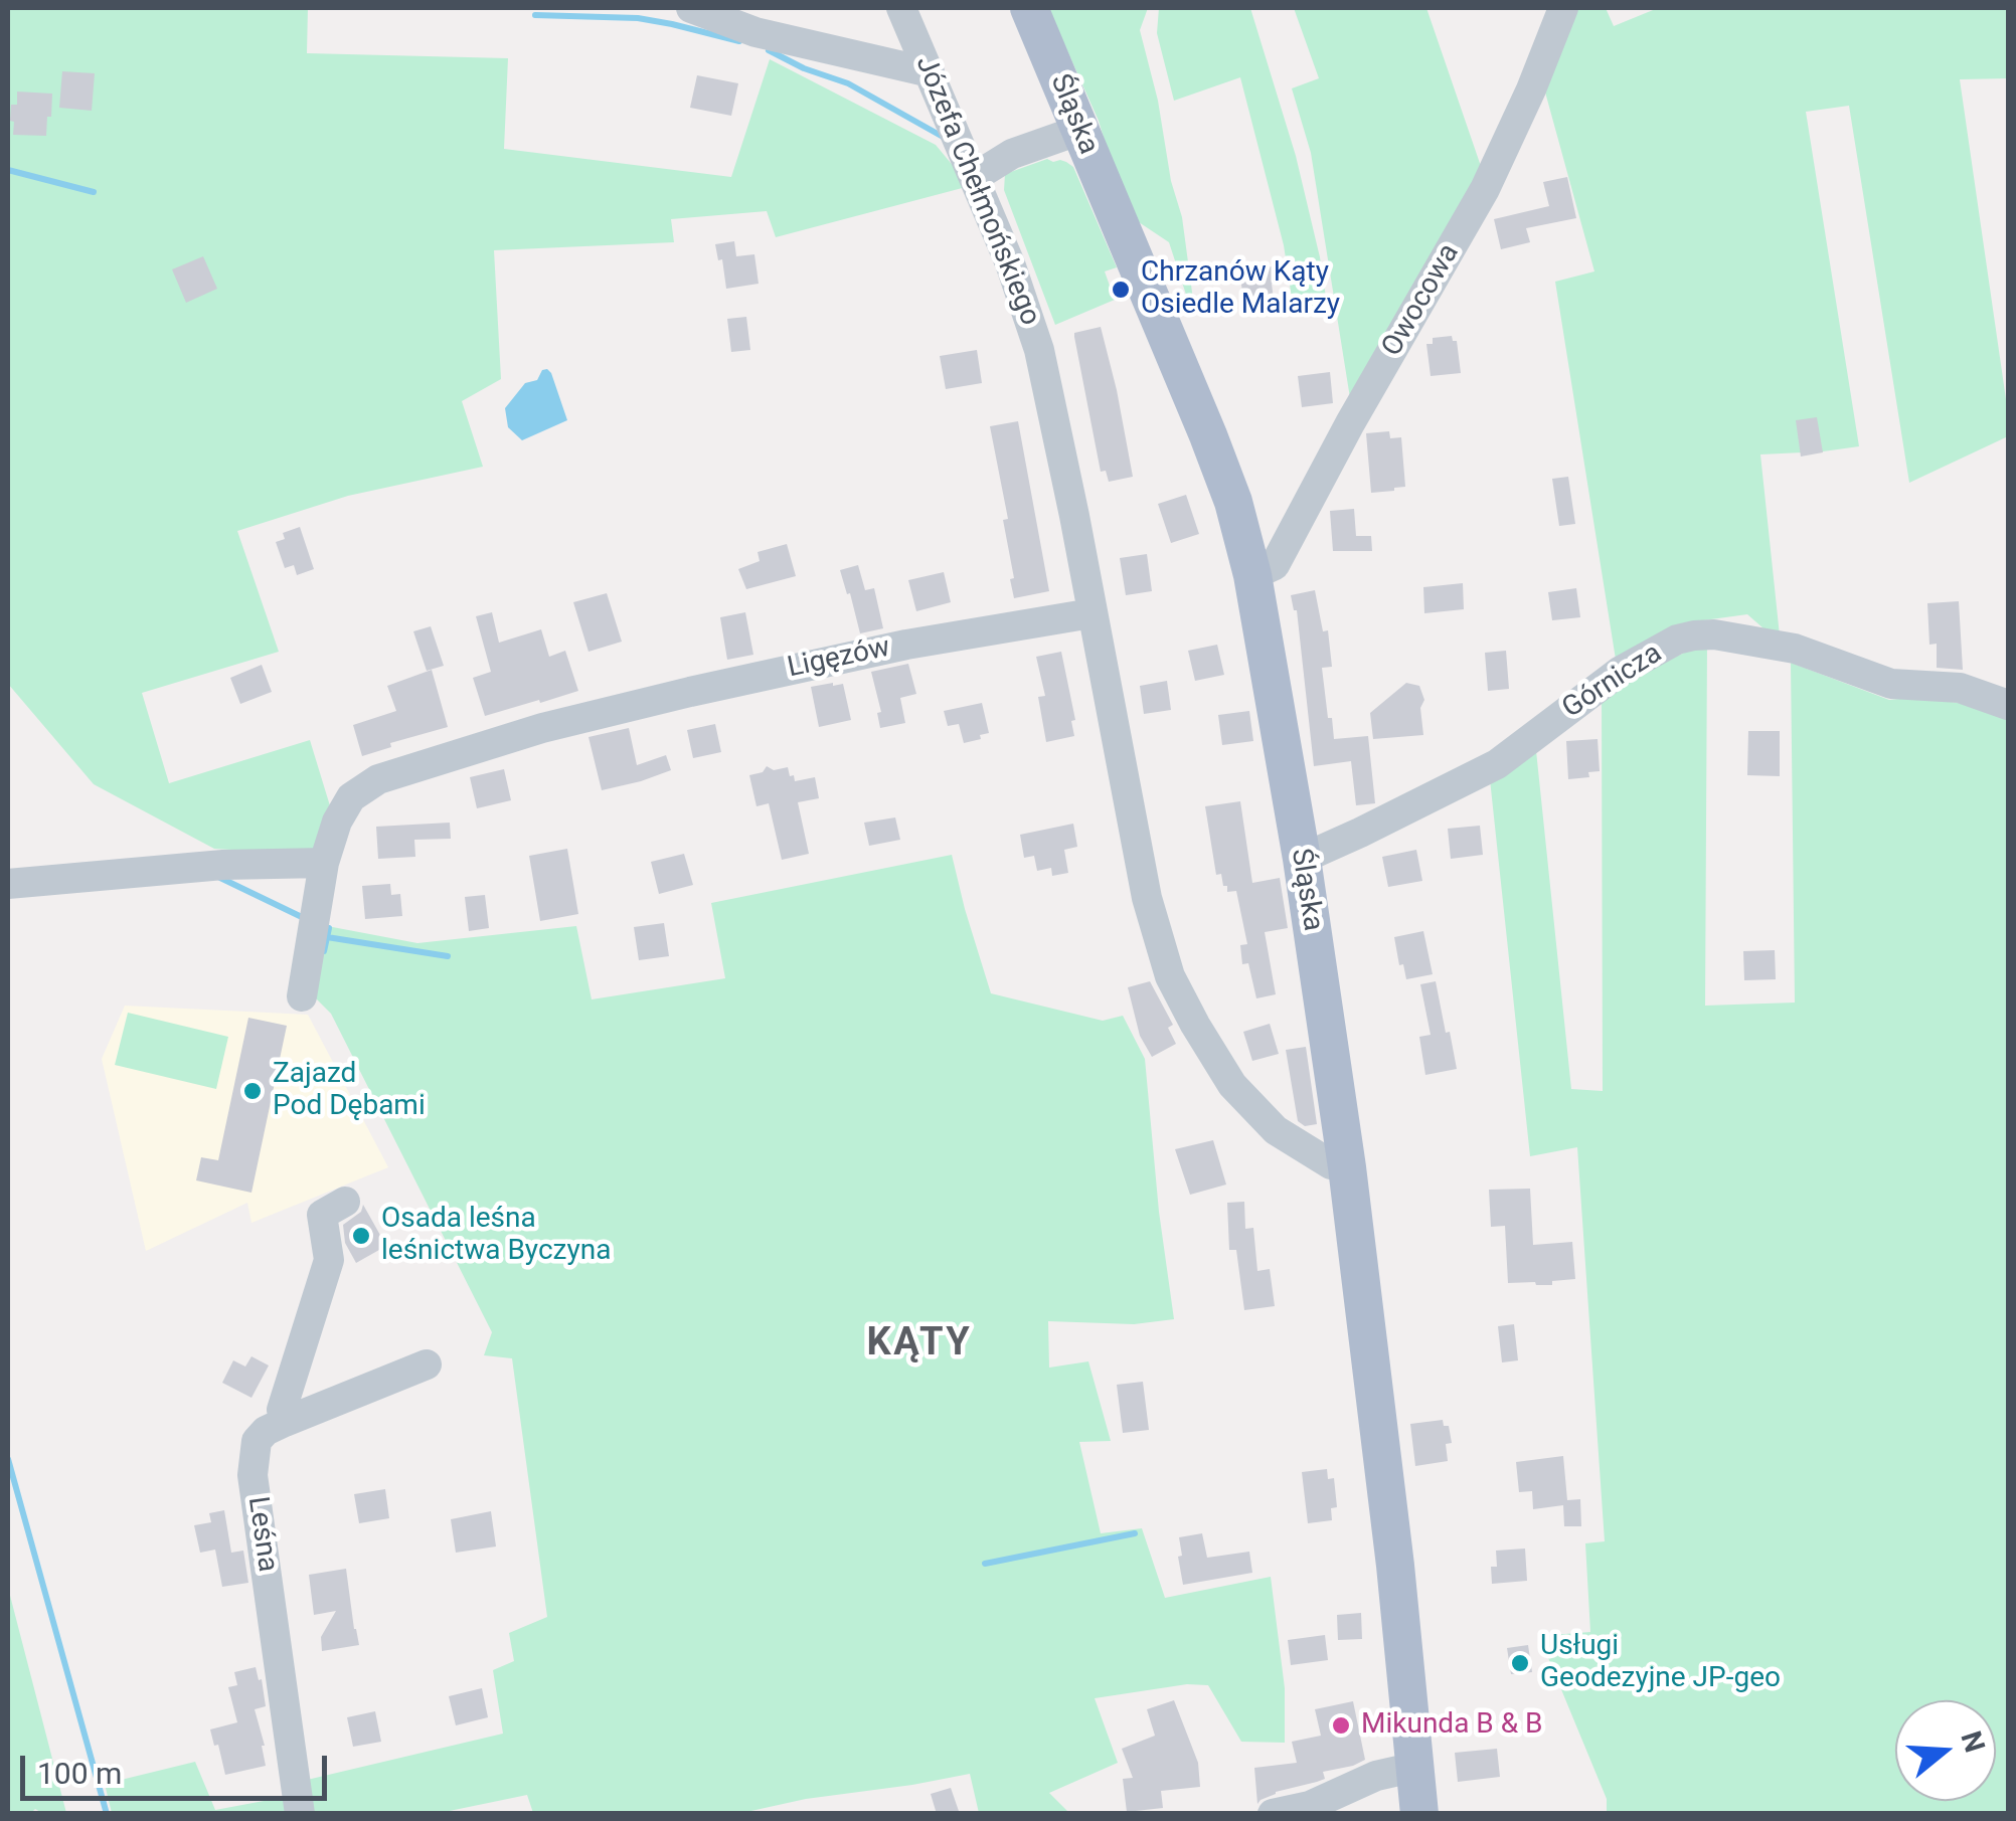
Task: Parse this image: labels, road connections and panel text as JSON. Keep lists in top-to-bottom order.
{
  "streets": {
    "main road": ["Śląska"],
    "street": [
      "Józefa Chełmońskiego",
      "Owocowa",
      "Ligęzów",
      "Górnicza",
      "Leśna"
    ]
  },
  "crossings": [
    ["Śląska", "Owocowa"],
    ["Śląska", "Górnicza"],
    ["Józefa Chełmońskiego", "Ligęzów"]
  ],
  "districts": ["KĄTY"],
  "places": [
    "Chrzanów Kąty Osiedle Malarzy",
    "Zajazd Pod Dębami",
    "Osada leśna leśnictwa Byczyna",
    "Usługi Geodezyjne JP-geo",
    "Mikunda B & B"
  ],
  "scale_bar": "100 m",
  "north": "right"
}
